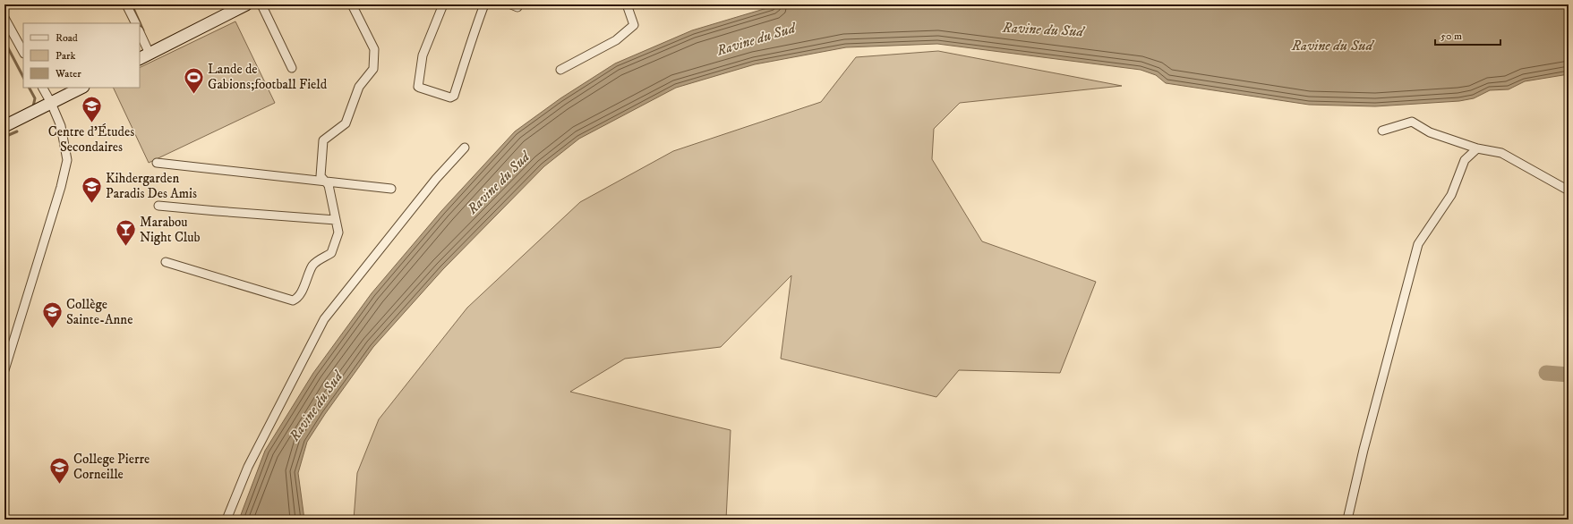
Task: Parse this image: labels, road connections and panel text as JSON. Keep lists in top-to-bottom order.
{
  "water": ["Ravine du Sud"],
  "places": {
    "sports": ["Lande de Gabions;football Field"],
    "school or university": [
      "Centre d'Études Secondaires",
      "Kihdergarden Paradis Des Amis",
      "Collège Sainte-Anne",
      "College Pierre Corneille"
    ],
    "bar": ["Marabou Night Club"]
  },
  "legend": ["Road", "Park", "Water"],
  "scale_bar": "50 m"
}
